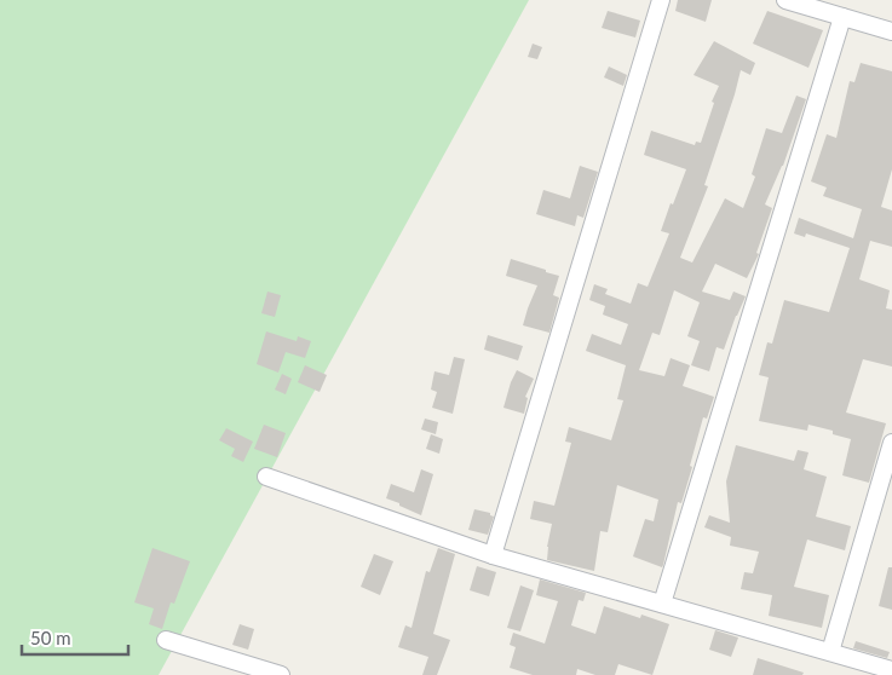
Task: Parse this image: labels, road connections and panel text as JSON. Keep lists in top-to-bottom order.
{
  "scale_bar": "50 m"
}
